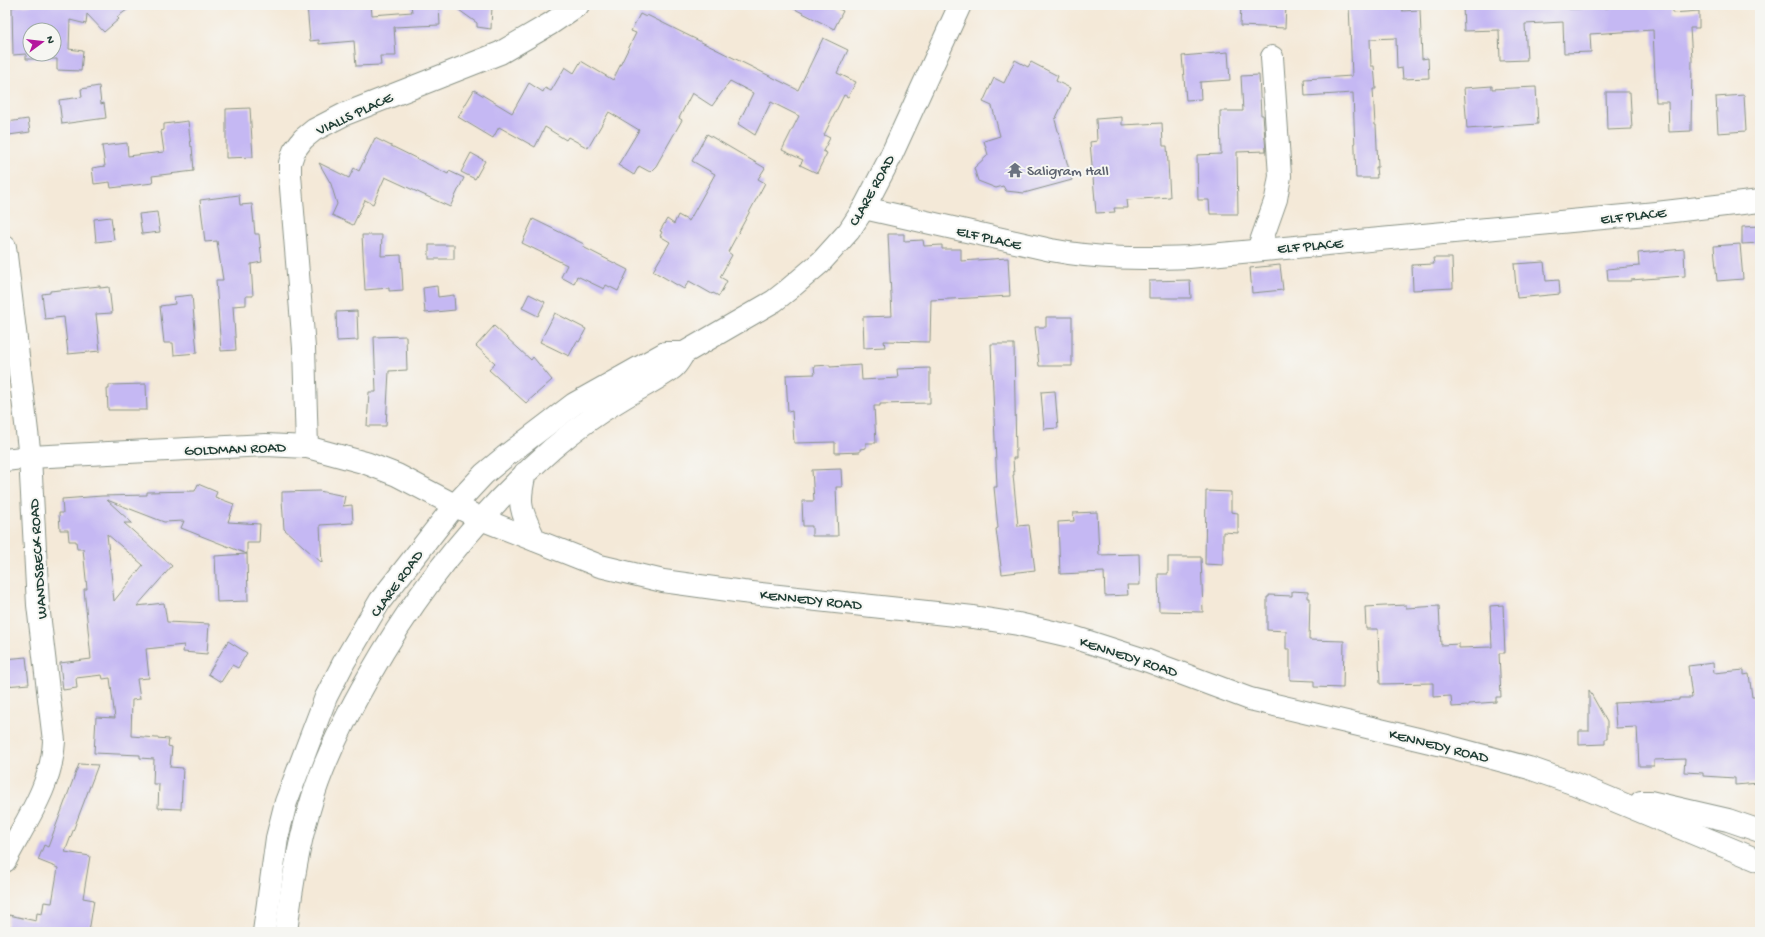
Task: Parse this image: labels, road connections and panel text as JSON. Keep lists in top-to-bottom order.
{
  "streets": {
    "street": [
      "VIALLS PLACE",
      "CLARE ROAD",
      "ELF PLACE",
      "GOLDMAN ROAD",
      "WANDSBECK ROAD",
      "KENNEDY ROAD"
    ]
  },
  "crossings": [
    ["VIALLS PLACE", "GOLDMAN ROAD"],
    ["CLARE ROAD", "ELF PLACE"],
    ["CLARE ROAD", "GOLDMAN ROAD"],
    ["CLARE ROAD", "KENNEDY ROAD"],
    ["GOLDMAN ROAD", "WANDSBECK ROAD"],
    ["GOLDMAN ROAD", "KENNEDY ROAD"]
  ],
  "places": {
    "temple": ["Saligram Hall"]
  },
  "north": "right"
}
